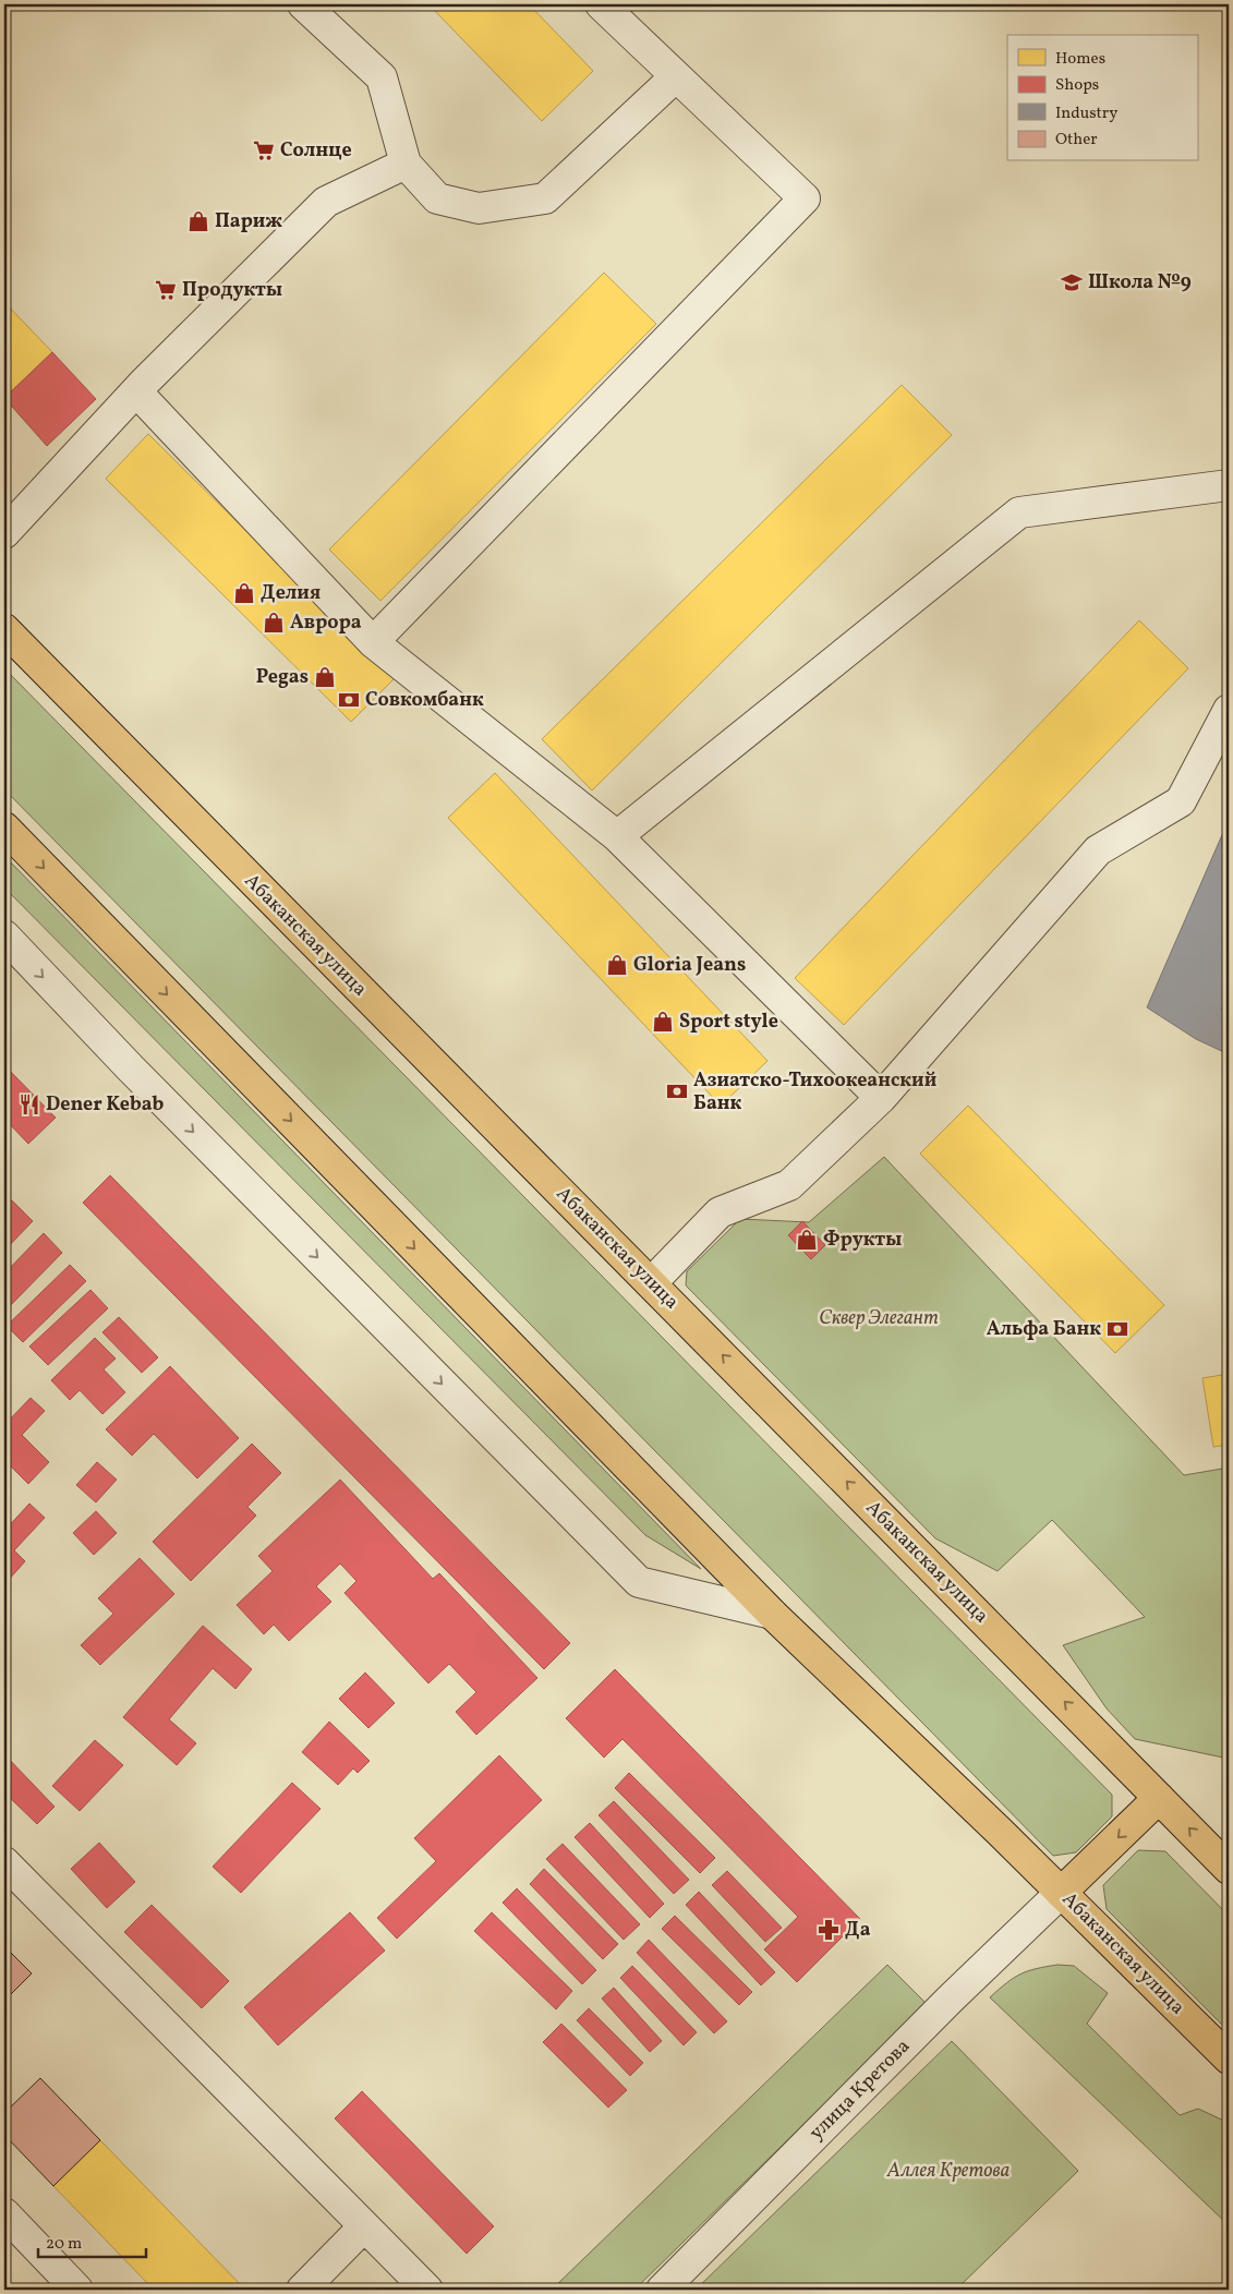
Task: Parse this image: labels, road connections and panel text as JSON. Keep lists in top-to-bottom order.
{
  "streets": {
    "main road": ["Абаканская улица"],
    "street": ["улица Кретова"]
  },
  "crossings": [
    ["Абаканская улица", "улица Кретова"]
  ],
  "parks": ["Сквер Элегант", "Аллея Кретова"],
  "places": {
    "supermarket": ["Солнце", "Продукты"],
    "shop": [
      "Париж",
      "Делия",
      "Аврора",
      "Pegas",
      "Gloria Jeans",
      "Sport style",
      "Фрукты"
    ],
    "school or university": ["Школа №9"],
    "bank": ["Совкомбанк", "Азиатско-Тихоокеанский Банк", "Альфа Банк"],
    "restaurant": ["Dener Kebab"],
    "pharmacy": ["Да"]
  },
  "legend": [
    "Homes",
    "Shops",
    "Industry",
    "Other"
  ],
  "scale_bar": "20 m"
}
